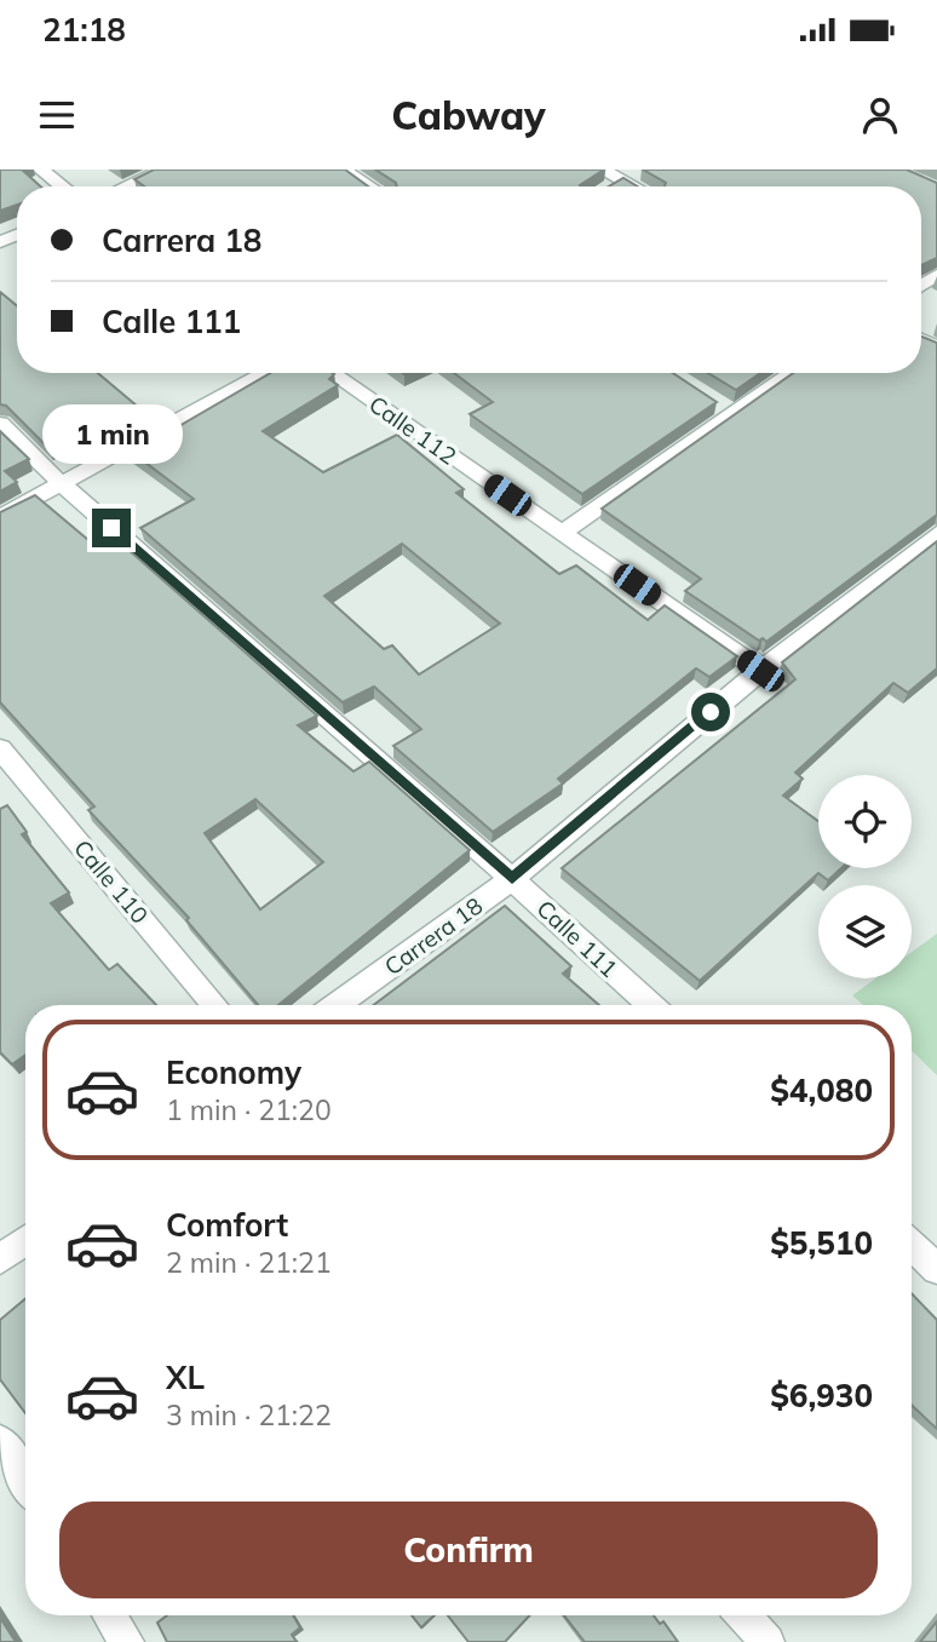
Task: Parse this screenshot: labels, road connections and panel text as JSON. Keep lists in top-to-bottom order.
{
  "streets": {
    "street": [
      "Calle 112",
      "Calle 110",
      "Carrera 18",
      "Calle 111"
    ]
  },
  "crossings": [
    ["Calle 112", "Carrera 18"],
    ["Carrera 18", "Calle 111"]
  ],
  "page": {
    "status": "21:18",
    "header": "Cabway",
    "banner": ["Carrera 18", "Calle 111"],
    "bubble": "1 min",
    "list": [
      {
        "name": "Economy",
        "note": "1 min · 21:20",
        "value": "$4,080"
      },
      {
        "name": "Comfort",
        "note": "2 min · 21:21",
        "value": "$5,510"
      },
      {
        "name": "XL",
        "note": "3 min · 21:22",
        "value": "$6,930"
      }
    ],
    "buttons": "Confirm"
  }
}
